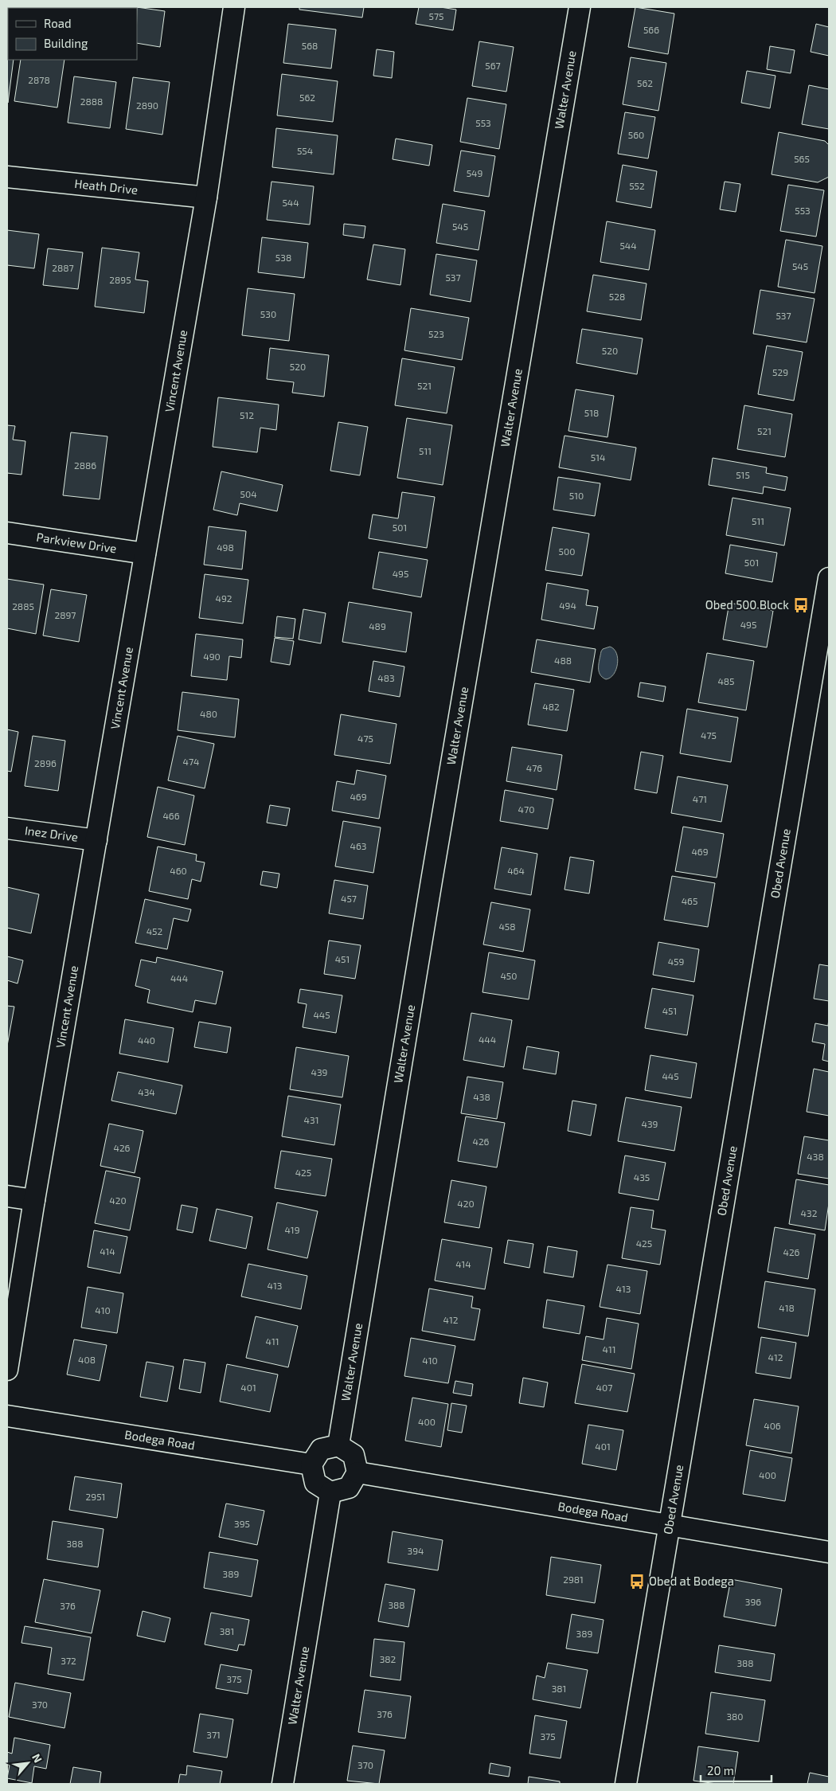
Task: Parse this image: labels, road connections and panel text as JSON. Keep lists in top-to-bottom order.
{
  "streets": {
    "street": [
      "Walter Avenue",
      "Heath Drive",
      "Vincent Avenue",
      "Parkview Drive",
      "Inez Drive",
      "Obed Avenue",
      "Bodega Road"
    ]
  },
  "crossings": [
    ["Walter Avenue", "Bodega Road"],
    ["Heath Drive", "Vincent Avenue"],
    ["Vincent Avenue", "Parkview Drive"],
    ["Vincent Avenue", "Inez Drive"],
    ["Obed Avenue", "Bodega Road"]
  ],
  "places": {
    "bus stop": ["Obed 500 Block", "Obed at Bodega"]
  },
  "house_numbers": [
    "575",
    "566",
    "568",
    "567",
    "2878",
    "562",
    "562",
    "2888",
    "2890",
    "553",
    "560",
    "554",
    "565",
    "549",
    "552",
    "544",
    "553",
    "545",
    "544",
    "538",
    "545",
    "2887",
    "537",
    "2895",
    "528",
    "530",
    "537",
    "523",
    "520",
    "520",
    "529",
    "521",
    "518",
    "512",
    "521",
    "511",
    "514",
    "2886",
    "515",
    "504",
    "510",
    "511",
    "501",
    "498",
    "500",
    "501",
    "495",
    "492",
    "494",
    "2885",
    "2897",
    "495",
    "489",
    "490",
    "488",
    "483",
    "485",
    "482",
    "480",
    "475",
    "475",
    "474",
    "2896",
    "476",
    "469",
    "471",
    "470",
    "466",
    "463",
    "469",
    "460",
    "464",
    "457",
    "465",
    "458",
    "452",
    "451",
    "459",
    "450",
    "444",
    "451",
    "445",
    "444",
    "440",
    "439",
    "445",
    "434",
    "438",
    "431",
    "439",
    "426",
    "426",
    "438",
    "425",
    "435",
    "420",
    "420",
    "432",
    "419",
    "425",
    "414",
    "426",
    "414",
    "413",
    "413",
    "418",
    "410",
    "412",
    "411",
    "411",
    "412",
    "408",
    "410",
    "401",
    "407",
    "400",
    "406",
    "401",
    "400",
    "2951",
    "395",
    "388",
    "394",
    "389",
    "2981",
    "396",
    "388",
    "376",
    "381",
    "389",
    "382",
    "372",
    "388",
    "375",
    "381",
    "370",
    "376",
    "380",
    "371",
    "375",
    "370"
  ],
  "legend": ["Road", "Building"],
  "scale_bar": "20 m",
  "north": "top right"
}
